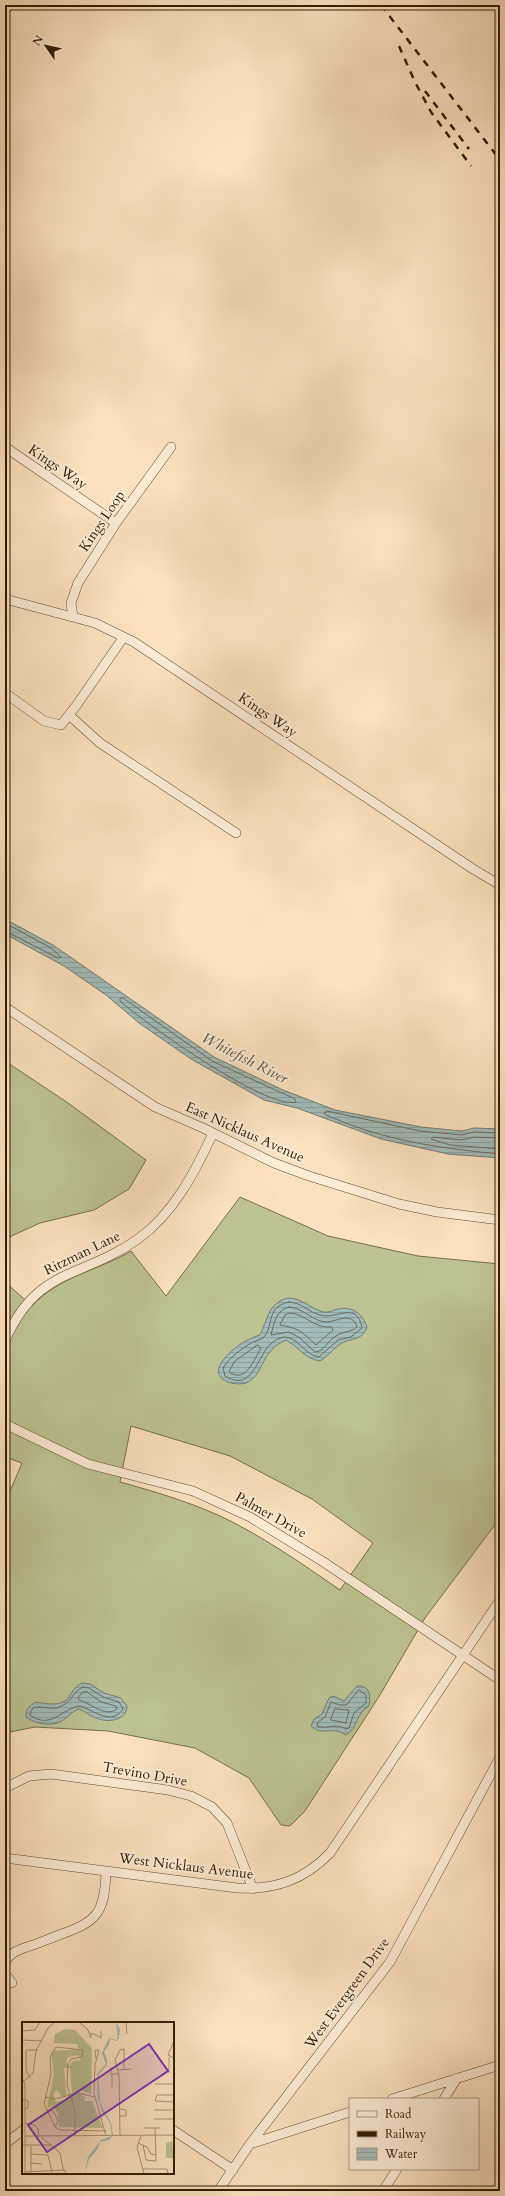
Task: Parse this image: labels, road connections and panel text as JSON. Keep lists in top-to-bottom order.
{
  "streets": {
    "street": [
      "Kings Way",
      "Kings Loop",
      "East Nicklaus Avenue",
      "Ritzman Lane",
      "Palmer Drive",
      "Trevino Drive",
      "West Nicklaus Avenue",
      "West Evergreen Drive"
    ]
  },
  "crossings": [
    ["Kings Way", "Kings Loop"],
    ["East Nicklaus Avenue", "Ritzman Lane"],
    ["Palmer Drive", "West Nicklaus Avenue"],
    ["Trevino Drive", "West Nicklaus Avenue"]
  ],
  "water": ["Whitefish River"],
  "legend": ["Road", "Railway", "Water"],
  "north": "top left"
}
